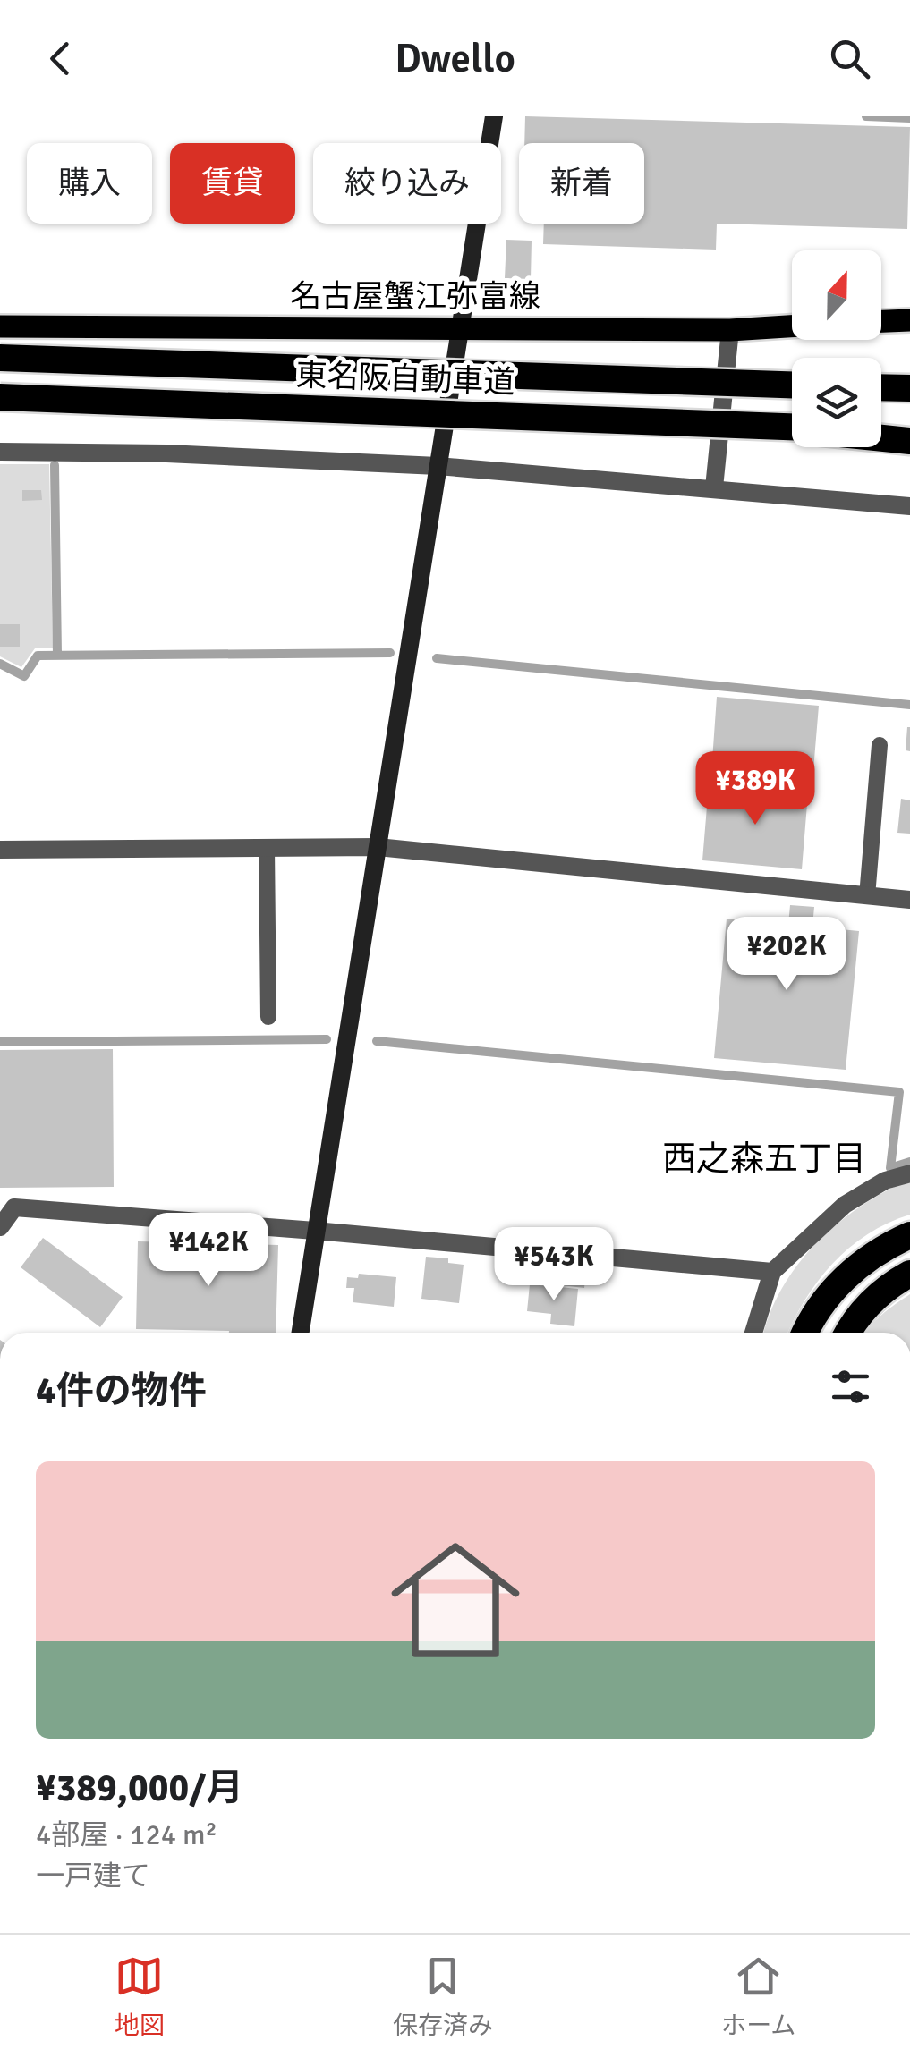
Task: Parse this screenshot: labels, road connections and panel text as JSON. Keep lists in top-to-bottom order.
{
  "streets": {
    "highway": ["東名阪自動車道"],
    "main road": ["名古屋蟹江弥富線"]
  },
  "districts": ["西之森五丁目"],
  "north": "top",
  "page": {
    "header": "Dwello",
    "chip": [
      "購入",
      "賃貸",
      "絞り込み",
      "新着"
    ],
    "price": [
      "¥389K",
      "¥202K",
      "¥142K",
      "¥543K"
    ],
    "heading": "4件の物件",
    "list": [
      {
        "name": "¥389,000/月",
        "note": "4部屋 · 124 m² · 一戸建て"
      }
    ],
    "tabs": ["地図", "保存済み", "ホーム"]
  }
}
